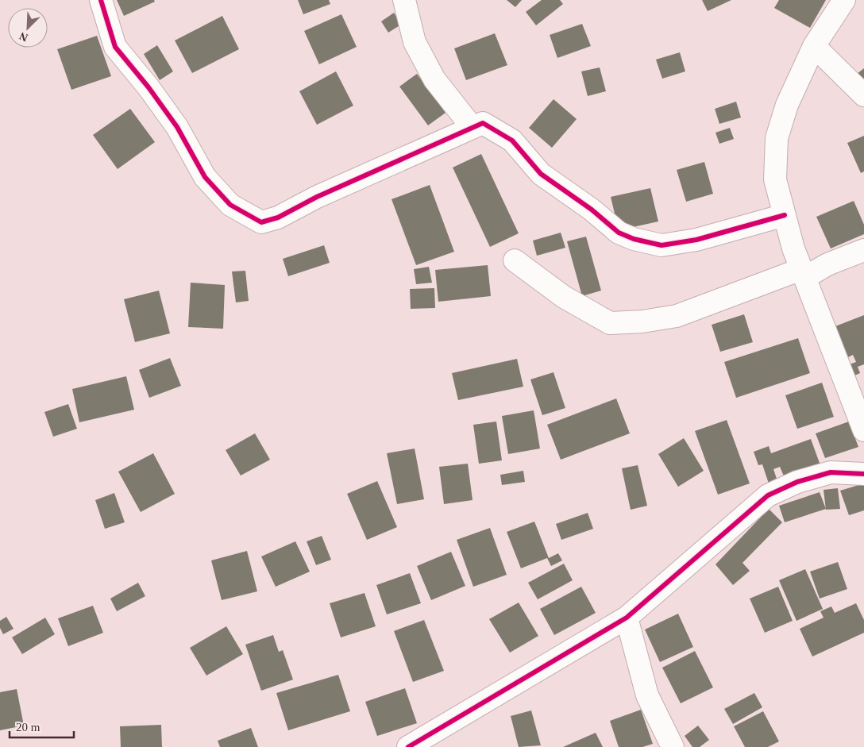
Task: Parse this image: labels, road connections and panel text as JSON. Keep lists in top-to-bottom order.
{
  "scale_bar": "20 m",
  "north": "bottom left"
}
